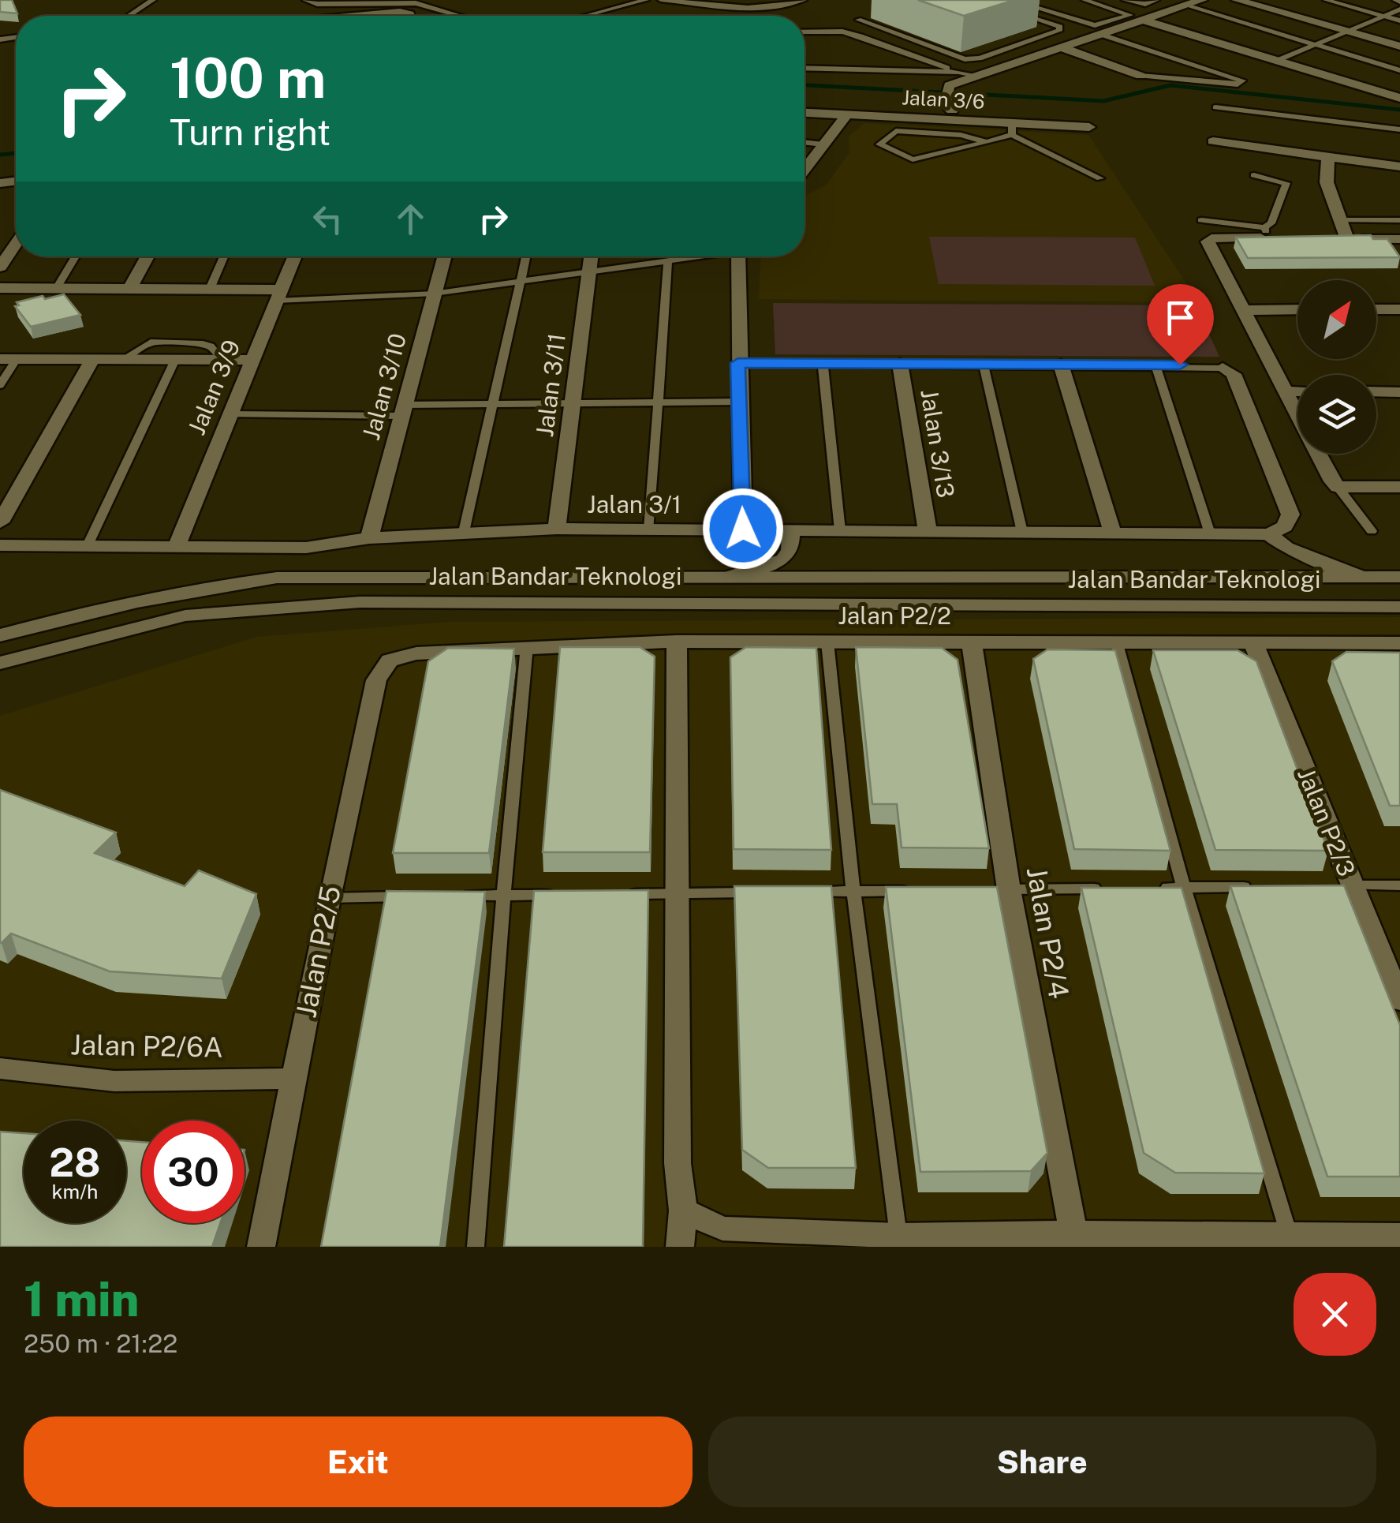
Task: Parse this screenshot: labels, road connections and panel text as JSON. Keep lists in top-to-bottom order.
{
  "streets": {
    "street": [
      "Jalan 3/6",
      "Jalan 3/11",
      "Jalan 3/10",
      "Jalan 3/9",
      "Jalan 3/13",
      "Jalan 3/1",
      "Jalan Bandar Teknologi",
      "Jalan P2/2",
      "Jalan P2/3",
      "Jalan P2/4",
      "Jalan P2/5",
      "Jalan P2/6A"
    ]
  },
  "crossings": [
    ["Jalan 3/11", "Jalan 3/1"],
    ["Jalan 3/10", "Jalan 3/1"],
    ["Jalan 3/9", "Jalan 3/1"],
    ["Jalan 3/13", "Jalan 3/1"],
    ["Jalan P2/2", "Jalan P2/3"],
    ["Jalan P2/2", "Jalan P2/4"],
    ["Jalan P2/2", "Jalan P2/5"],
    ["Jalan P2/5", "Jalan P2/6A"]
  ],
  "north": "top right",
  "page": {
    "turn": ["100 m", "Turn right"],
    "speed": "28 km/h",
    "limit": "30",
    "heading": ["1 min", "250 m · 21:22"],
    "buttons": ["Exit", "Share"]
  }
}
